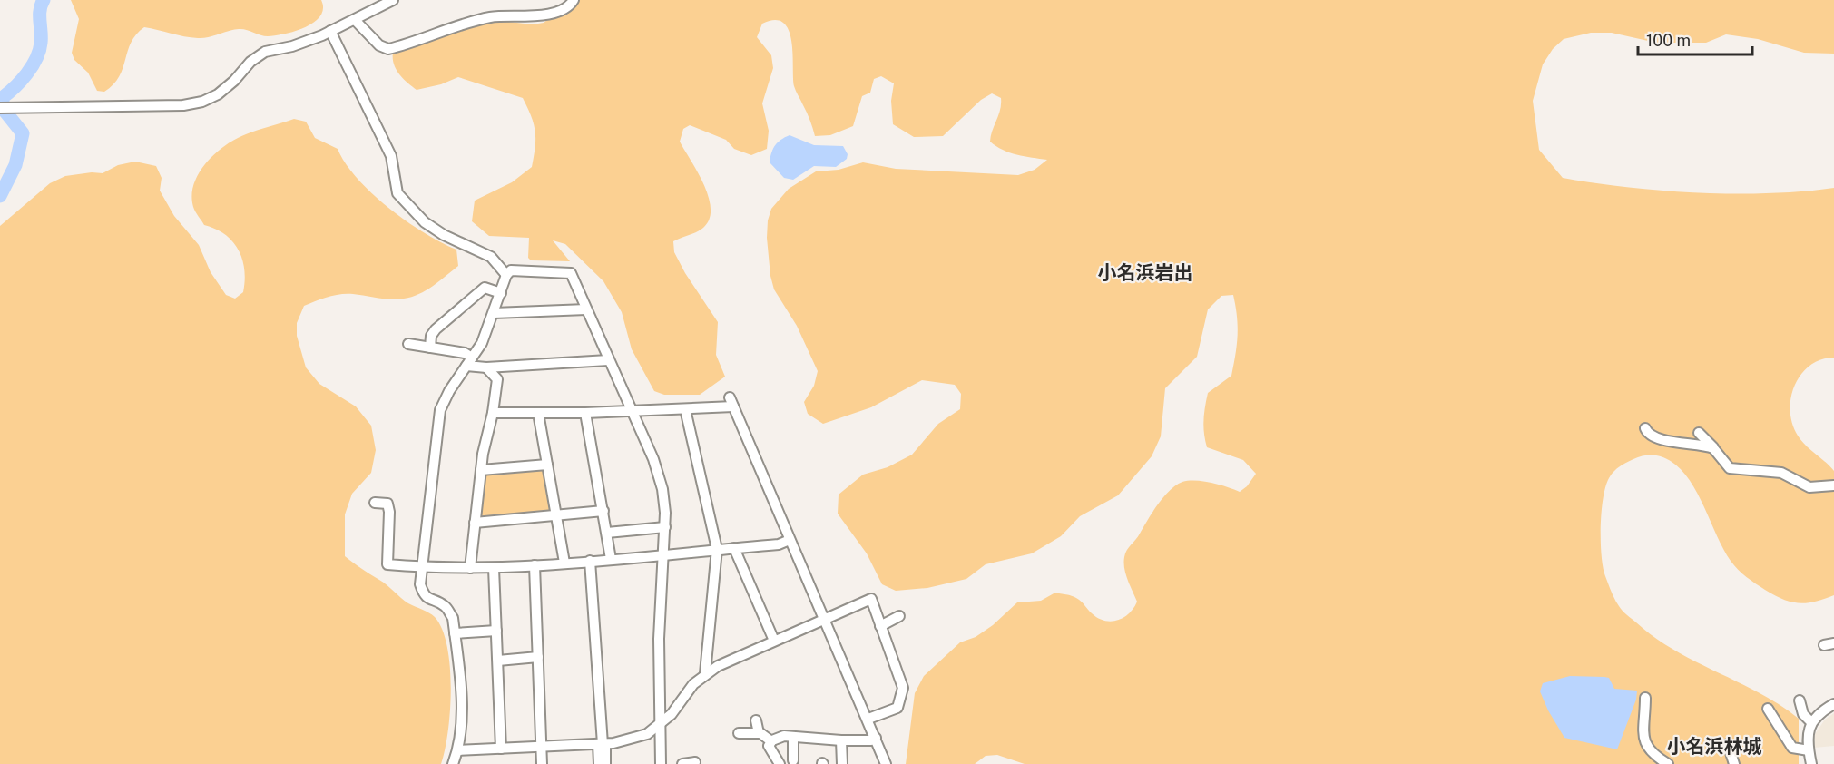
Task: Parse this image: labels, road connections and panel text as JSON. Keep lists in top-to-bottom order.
{
  "districts": ["小名浜岩出", "小名浜林城"],
  "scale_bar": "100 m"
}
